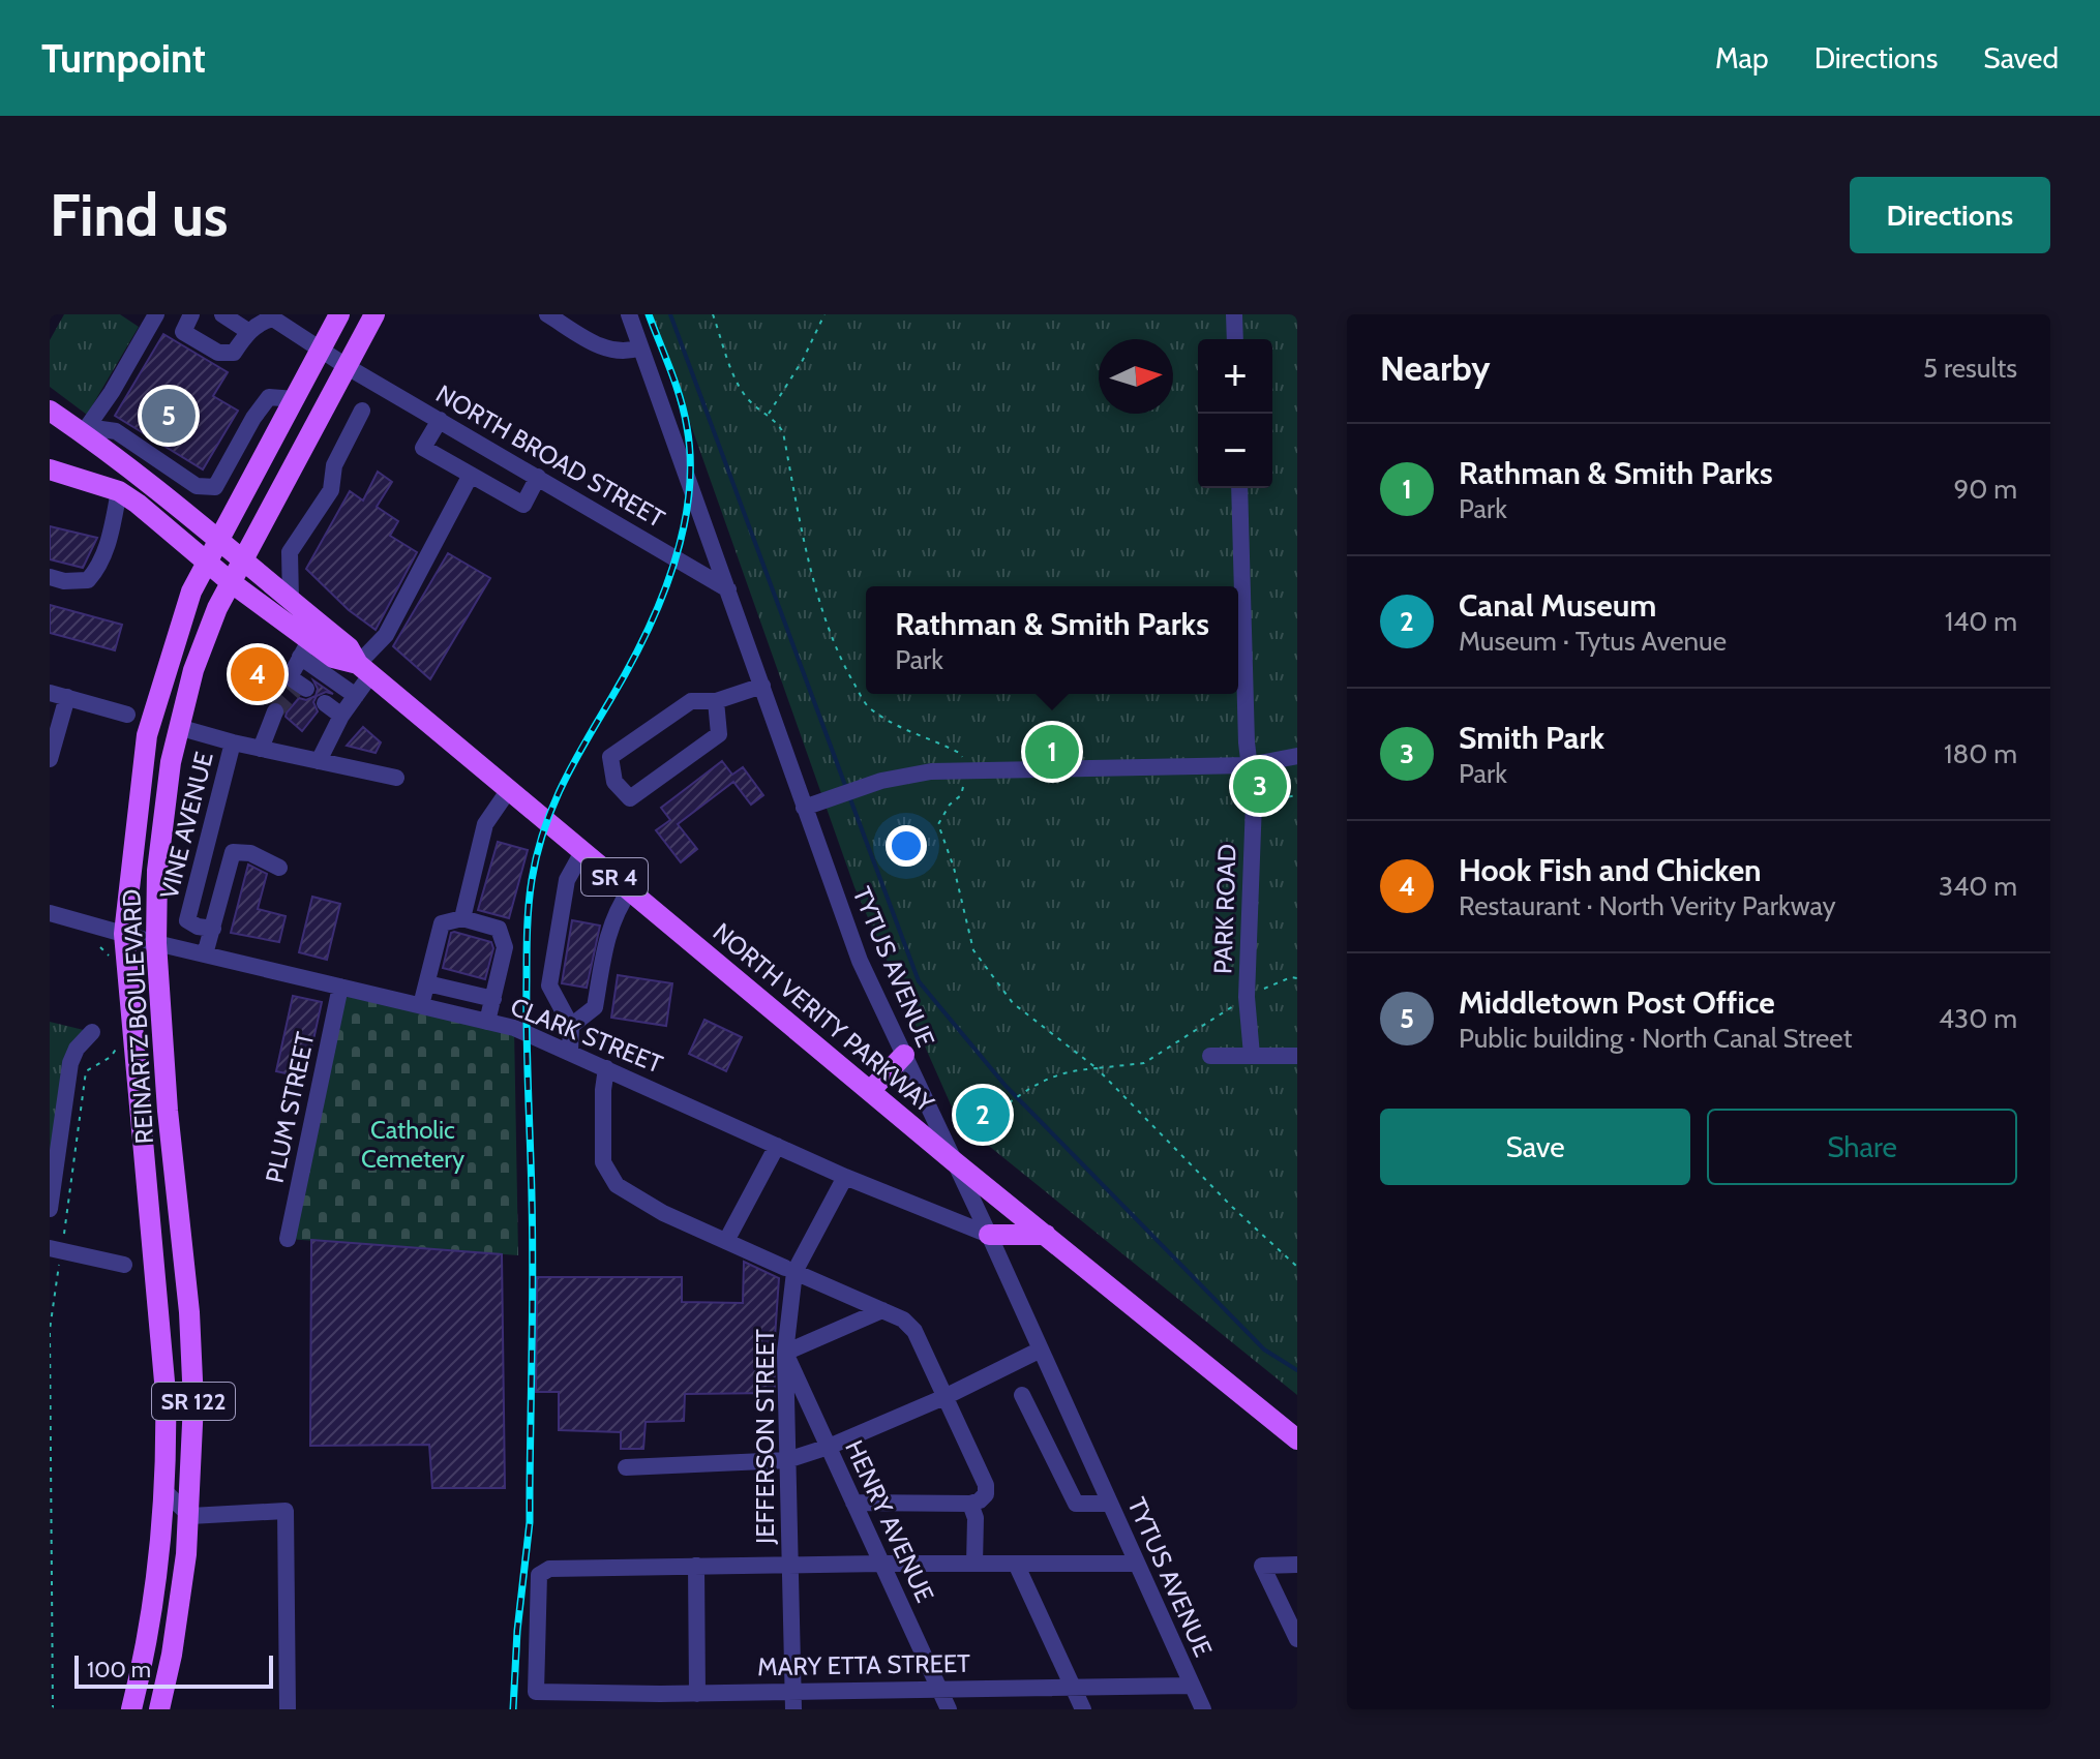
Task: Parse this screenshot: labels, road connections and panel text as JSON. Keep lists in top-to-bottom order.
{
  "streets": {
    "main road": [
      "SR 4",
      "REINARTZ BOULEVARD",
      "NORTH VERITY PARKWAY",
      "SR 122"
    ],
    "street": [
      "NORTH BROAD STREET",
      "VINE AVENUE",
      "PARK ROAD",
      "TYTUS AVENUE",
      "CLARK STREET",
      "PLUM STREET",
      "JEFFERSON STREET",
      "HENRY AVENUE",
      "MARY ETTA STREET"
    ]
  },
  "crossings": [
    ["NORTH BROAD STREET", "TYTUS AVENUE"],
    ["NORTH BROAD STREET", "REINARTZ BOULEVARD"],
    ["SR 4", "REINARTZ BOULEVARD"],
    ["SR 4", "NORTH VERITY PARKWAY"],
    ["TYTUS AVENUE", "NORTH VERITY PARKWAY"],
    ["TYTUS AVENUE", "CLARK STREET"],
    ["TYTUS AVENUE", "MARY ETTA STREET"],
    ["REINARTZ BOULEVARD", "NORTH VERITY PARKWAY"],
    ["REINARTZ BOULEVARD", "CLARK STREET"],
    ["CLARK STREET", "PLUM STREET"],
    ["CLARK STREET", "JEFFERSON STREET"],
    ["JEFFERSON STREET", "HENRY AVENUE"],
    ["JEFFERSON STREET", "MARY ETTA STREET"],
    ["HENRY AVENUE", "MARY ETTA STREET"]
  ],
  "parks": ["Catholic Cemetery"],
  "scale_bar": "100 m",
  "north": "right",
  "page": {
    "header": "Turnpoint",
    "nav": ["Map", "Directions", "Saved"],
    "buttons": [
      "Directions",
      ["Save", "Share"]
    ],
    "title": "Find us",
    "heading": ["Nearby", "5 results"],
    "map_buttons": ["+", "−"],
    "pins": [
      "5",
      "4",
      "1",
      "3",
      "2"
    ],
    "list": [
      {
        "mark": "1",
        "name": "Rathman & Smith Parks",
        "note": "Park",
        "value": "90 m"
      },
      {
        "mark": "2",
        "name": "Canal Museum",
        "note": "Museum · Tytus Avenue",
        "value": "140 m"
      },
      {
        "mark": "3",
        "name": "Smith Park",
        "note": "Park",
        "value": "180 m"
      },
      {
        "mark": "4",
        "name": "Hook Fish and Chicken",
        "note": "Restaurant · North Verity Parkway",
        "value": "340 m"
      },
      {
        "mark": "5",
        "name": "Middletown Post Office",
        "note": "Public building · North Canal Street",
        "value": "430 m"
      }
    ],
    "popup": ["Rathman & Smith Parks", "Park"],
    "scale": "100 m"
  }
}
